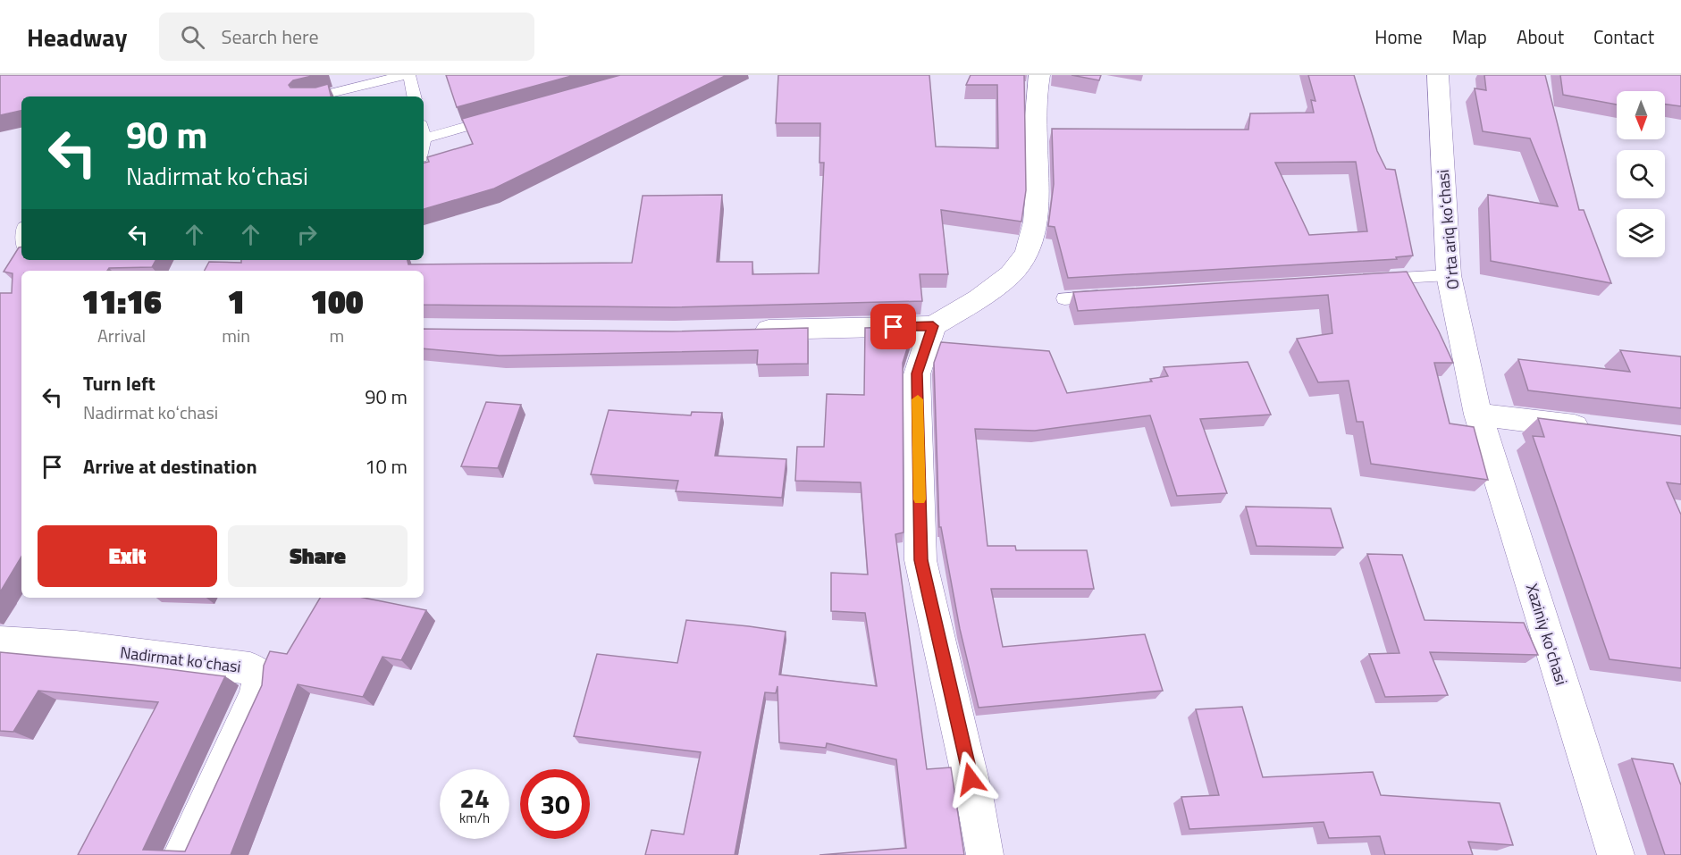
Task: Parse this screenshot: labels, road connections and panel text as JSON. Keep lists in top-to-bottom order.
{
  "streets": {
    "street": ["Oʻrta ariq koʻchasi", "Xaziniy ko'chasi", "Nadirmat koʻchasi"]
  },
  "crossings": [
    ["Oʻrta ariq koʻchasi", "Xaziniy ko'chasi"]
  ],
  "north": "bottom",
  "page": {
    "header": "Headway",
    "search": "Search here",
    "nav": [
      "Home",
      "Map",
      "About",
      "Contact"
    ],
    "turn": ["90 m", "Nadirmat koʻchasi"],
    "eta": [
      "11:16",
      "Arrival",
      "1",
      "min",
      "100",
      "m"
    ],
    "list": [
      {
        "name": "Turn left",
        "note": "Nadirmat koʻchasi",
        "value": "90 m"
      },
      {
        "name": "Arrive at destination",
        "value": "10 m"
      }
    ],
    "buttons": ["Exit", "Share"],
    "speed": "24 km/h",
    "limit": "30"
  }
}
